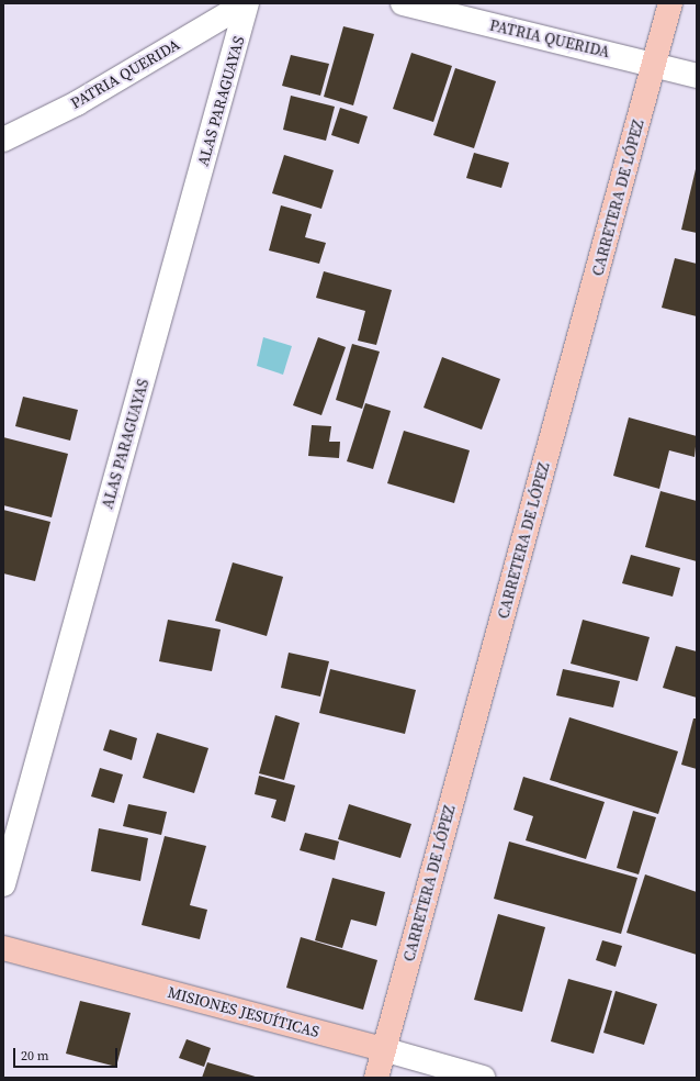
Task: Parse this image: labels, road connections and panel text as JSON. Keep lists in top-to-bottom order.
{
  "streets": {
    "main road": ["CARRETERA DE LÓPEZ", "MISIONES JESUÍTICAS"],
    "street": ["PATRIA QUERIDA", "ALAS PARAGUAYAS"]
  },
  "crossings": [
    ["PATRIA QUERIDA", "ALAS PARAGUAYAS"],
    ["PATRIA QUERIDA", "CARRETERA DE LÓPEZ"],
    ["CARRETERA DE LÓPEZ", "MISIONES JESUÍTICAS"]
  ],
  "scale_bar": "20 m"
}
